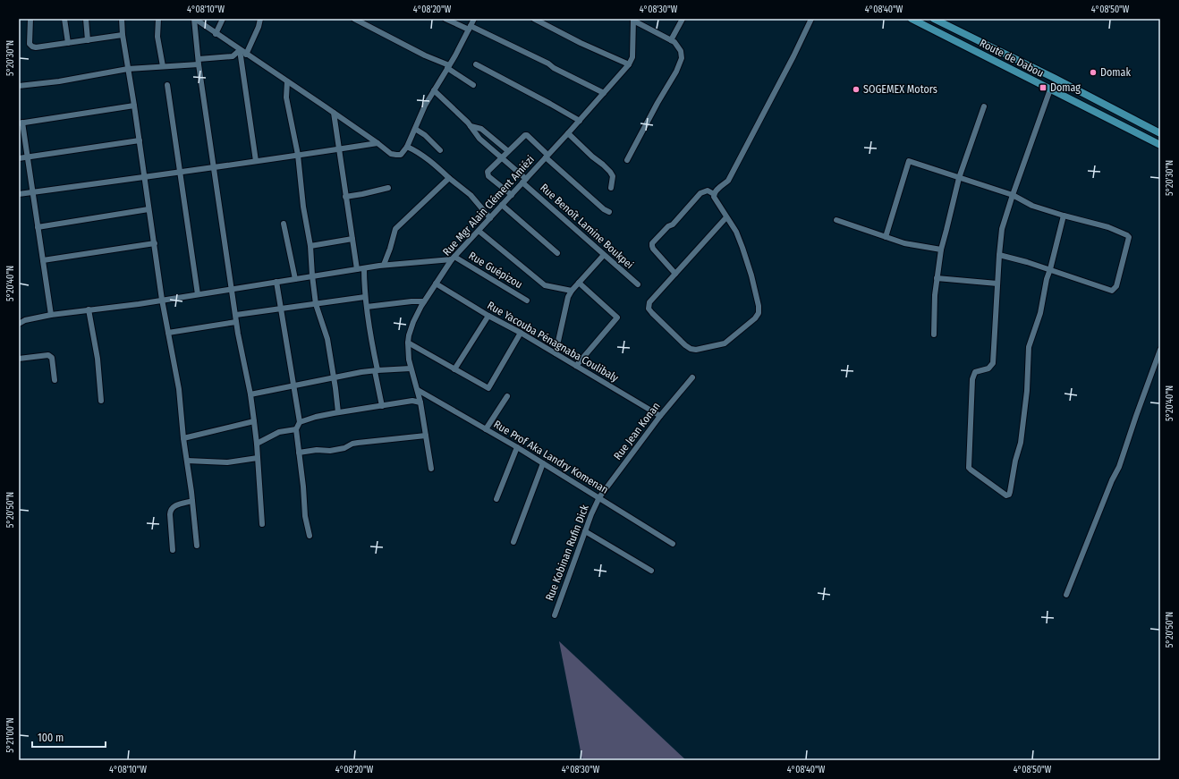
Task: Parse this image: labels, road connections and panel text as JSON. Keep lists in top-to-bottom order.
{
  "streets": {
    "main road": ["Route de Dabou"],
    "street": [
      "Rue Mgr Alain Clément Amiézi",
      "Rue Benoît Lamine Boukpei",
      "Rue Guépizou",
      "Rue Yacouba Pénagnaba Coulibaly",
      "Rue Jean Konan",
      "Rue Prof Aka Landry Komenan",
      "Rue Kobinan Rufin Dick"
    ]
  },
  "crossings": [
    ["Rue Mgr Alain Clément Amiézi", "Rue Benoît Lamine Boukpei"],
    ["Rue Mgr Alain Clément Amiézi", "Rue Guépizou"],
    ["Rue Mgr Alain Clément Amiézi", "Rue Yacouba Pénagnaba Coulibaly"],
    ["Rue Mgr Alain Clément Amiézi", "Rue Prof Aka Landry Komenan"],
    ["Rue Yacouba Pénagnaba Coulibaly", "Rue Jean Konan"],
    ["Rue Jean Konan", "Rue Prof Aka Landry Komenan"],
    ["Rue Jean Konan", "Rue Kobinan Rufin Dick"],
    ["Rue Prof Aka Landry Komenan", "Rue Kobinan Rufin Dick"]
  ],
  "places": {
    "other": ["Domak", "SOGEMEX Motors"],
    "transit": ["Domag"]
  },
  "scale_bar": "100 m",
  "coordinates": [
    "4°08'10\"W",
    "4°08'20\"W",
    "4°08'30\"W",
    "4°08'40\"W",
    "4°08'50\"W",
    "5°20'30\"N",
    "5°20'40\"N",
    "5°20'50\"N",
    "5°21'00\"N"
  ]
}
